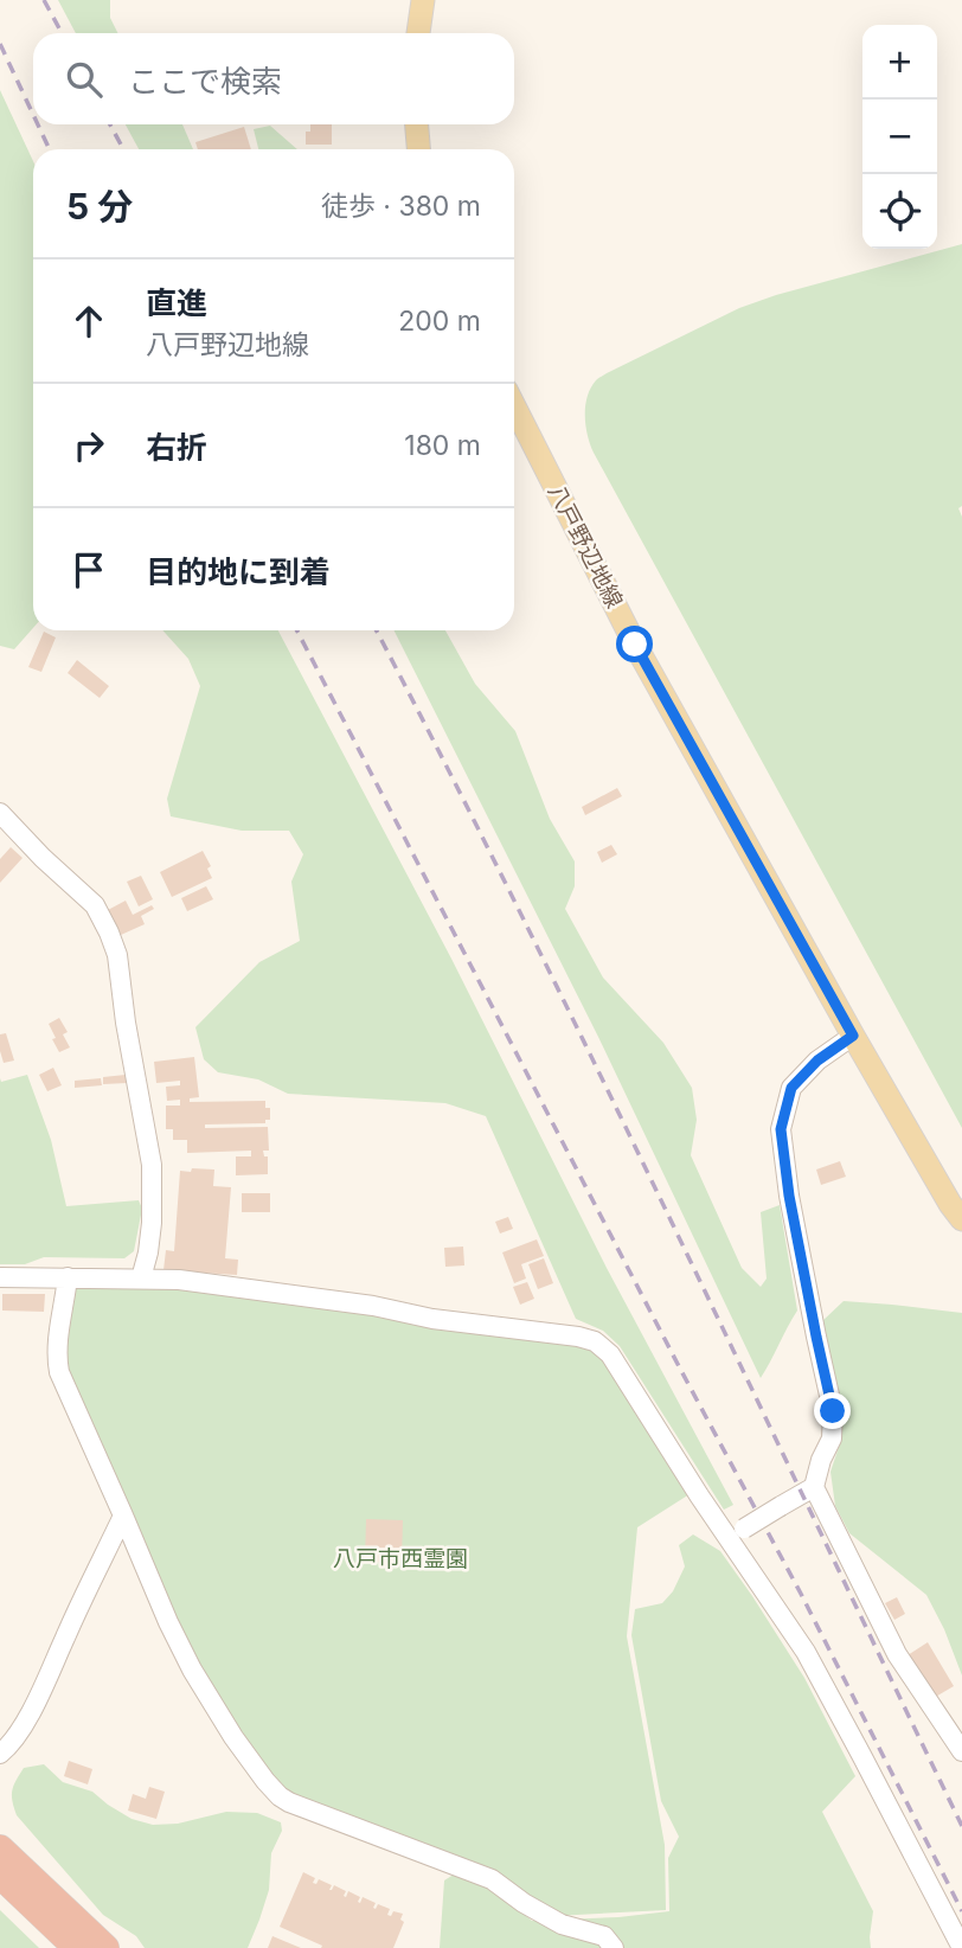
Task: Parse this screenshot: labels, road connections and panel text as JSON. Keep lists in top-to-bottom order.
{
  "streets": {
    "main road": ["八戸野辺地線"]
  },
  "parks": ["八戸市西霊園"],
  "page": {
    "map_buttons": ["+", "−"],
    "search": "ここで検索",
    "heading": ["5 分", "徒歩 · 380 m"],
    "list": [
      ["直進", "八戸野辺地線", "200 m"],
      ["右折", "180 m"],
      "目的地に到着"
    ]
  }
}
